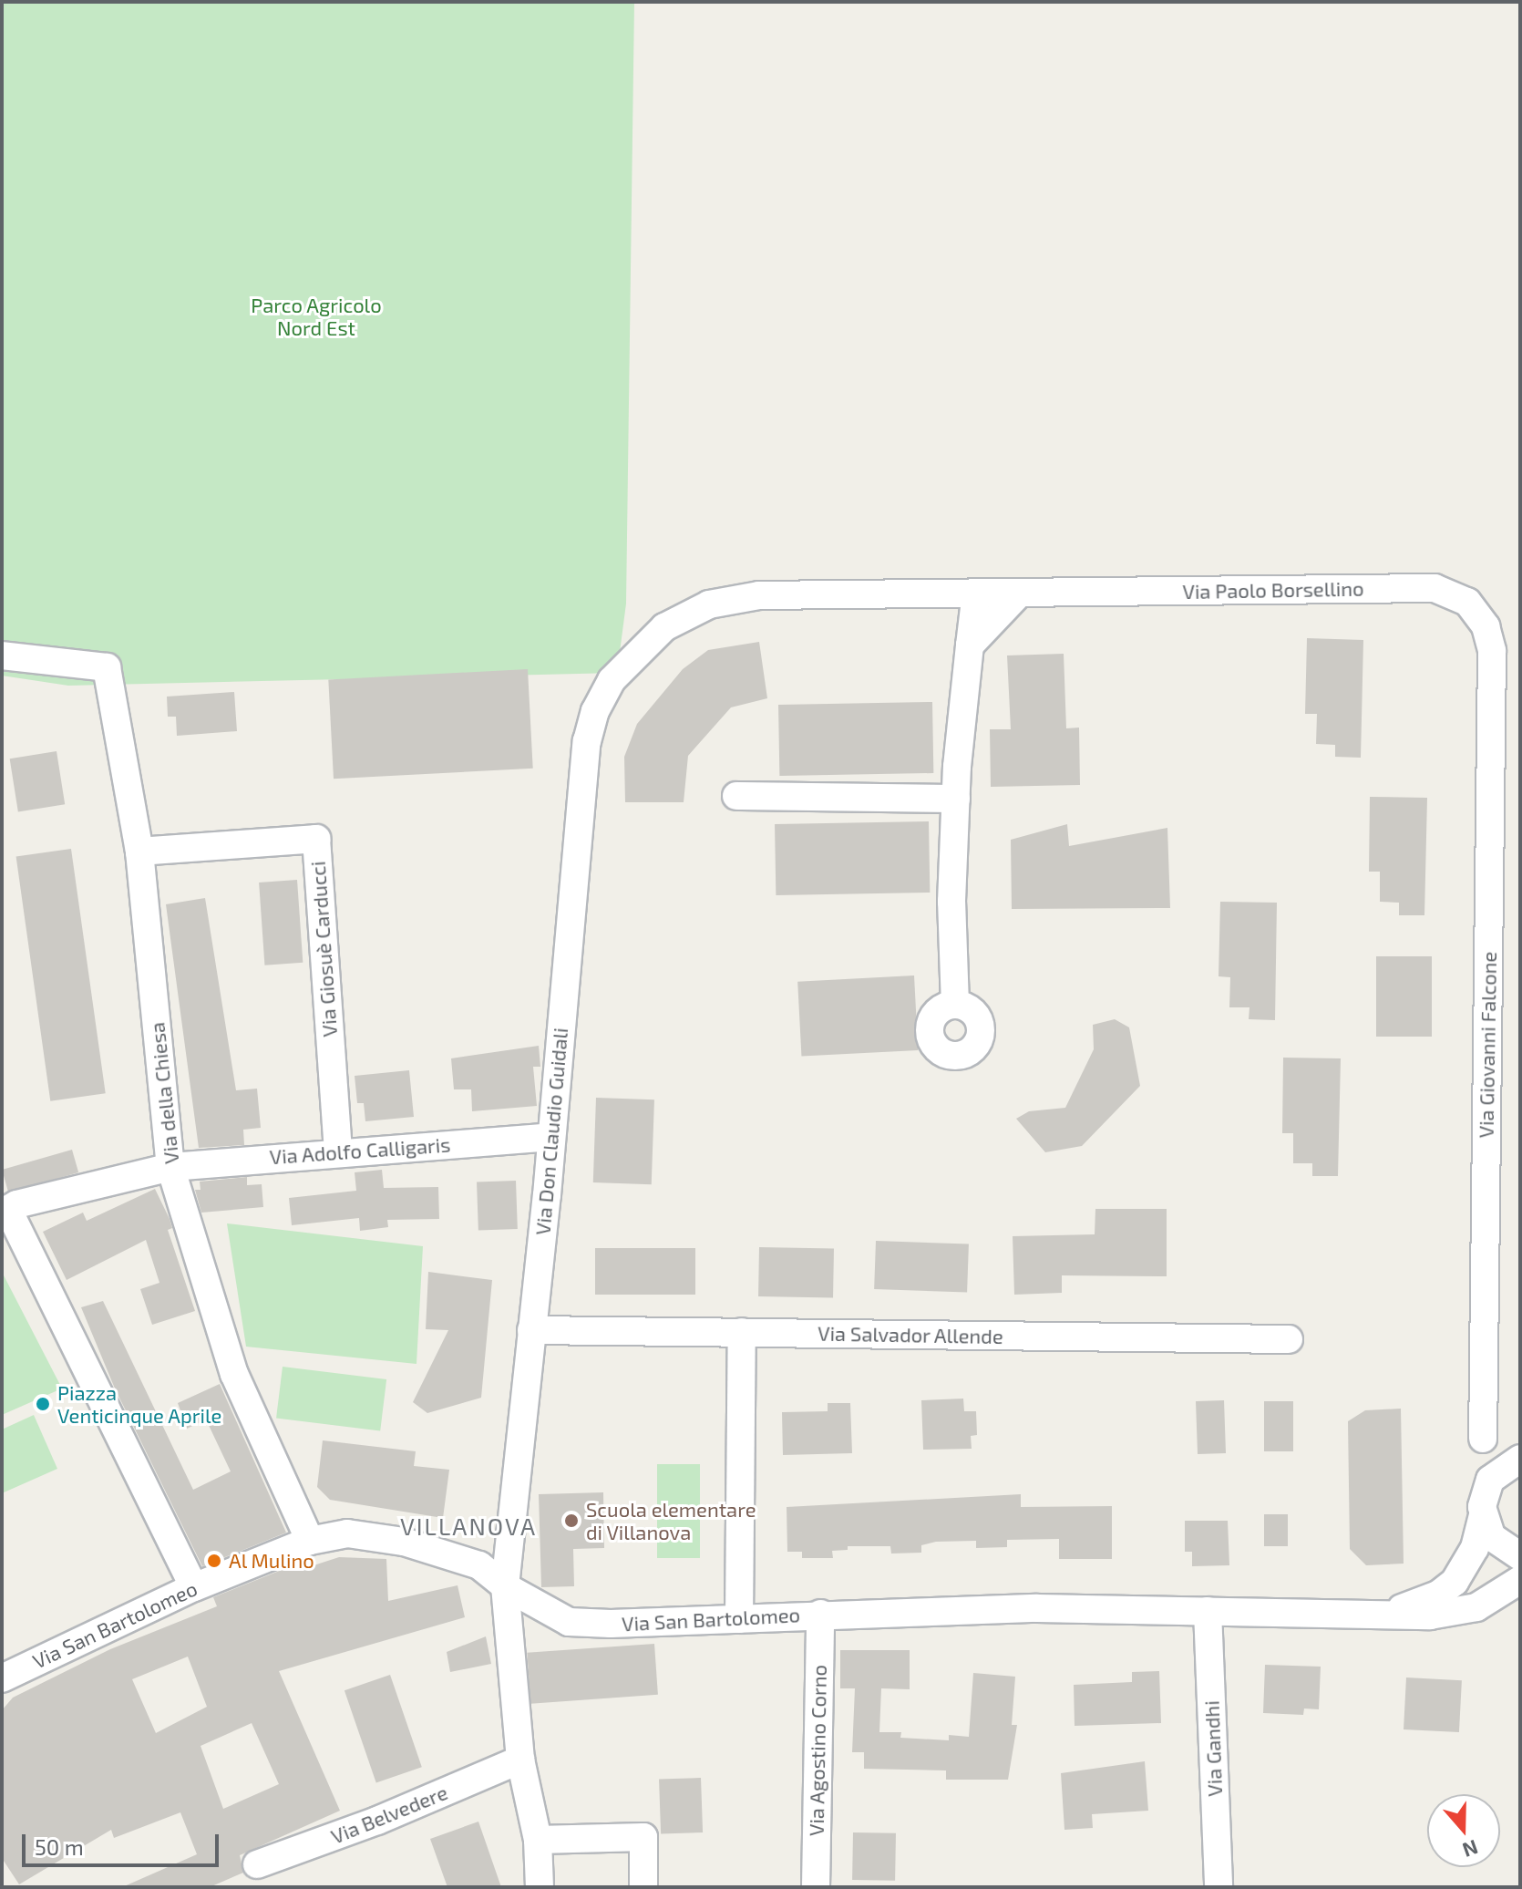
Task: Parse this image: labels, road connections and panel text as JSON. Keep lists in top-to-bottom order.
{
  "streets": {
    "street": [
      "Via Paolo Borsellino",
      "Via Giosuè Carducci",
      "Via Giovanni Falcone",
      "Via della Chiesa",
      "Via Don Claudio Guidali",
      "Via Adolfo Calligaris",
      "Via Salvador Allende",
      "Via San Bartolomeo",
      "Via Gandhi",
      "Via Agostino Corno",
      "Via Belvedere"
    ]
  },
  "crossings": [
    ["Via Paolo Borsellino", "Via Giovanni Falcone"],
    ["Via Paolo Borsellino", "Via Don Claudio Guidali"],
    ["Via Giosuè Carducci", "Via della Chiesa"],
    ["Via Giosuè Carducci", "Via Adolfo Calligaris"],
    ["Via Giovanni Falcone", "Via San Bartolomeo"],
    ["Via della Chiesa", "Via Adolfo Calligaris"],
    ["Via della Chiesa", "Via San Bartolomeo"],
    ["Via Don Claudio Guidali", "Via Adolfo Calligaris"],
    ["Via Don Claudio Guidali", "Via Salvador Allende"],
    ["Via Don Claudio Guidali", "Via San Bartolomeo"],
    ["Via San Bartolomeo", "Via Gandhi"],
    ["Via San Bartolomeo", "Via Agostino Corno"]
  ],
  "districts": ["VILLANOVA"],
  "parks": ["Parco Agricolo Nord Est"],
  "places": ["Piazza Venticinque Aprile", "Scuola elementare di Villanova", "Al Mulino"],
  "scale_bar": "50 m",
  "north": "bottom"
}
